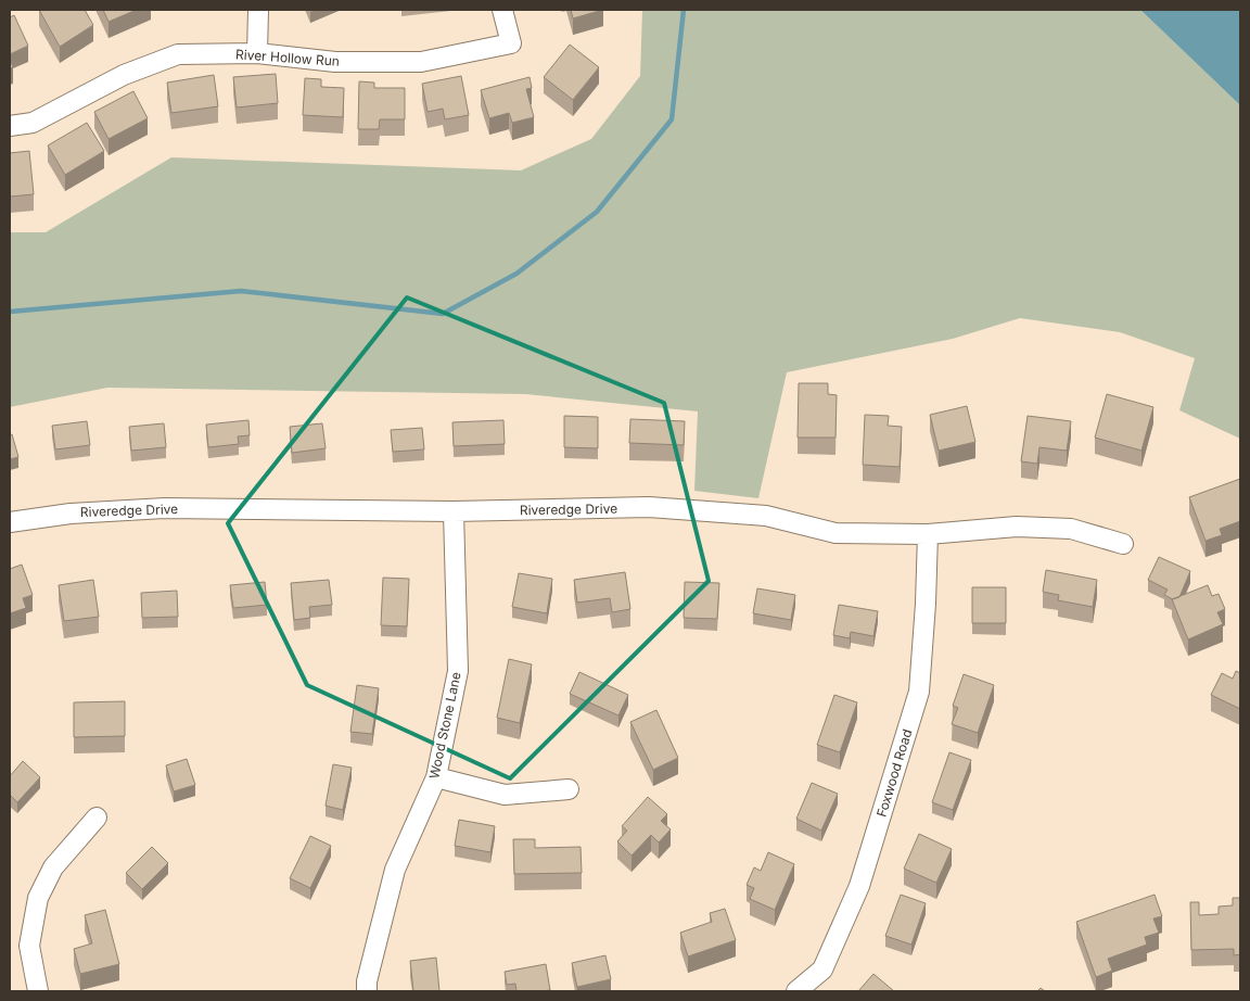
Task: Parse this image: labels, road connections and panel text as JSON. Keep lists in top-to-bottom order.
{
  "streets": {
    "street": [
      "River Hollow Run",
      "Riveredge Drive",
      "Wood Stone Lane",
      "Foxwood Road"
    ]
  },
  "crossings": [
    ["Riveredge Drive", "Wood Stone Lane"],
    ["Riveredge Drive", "Foxwood Road"]
  ]
}
